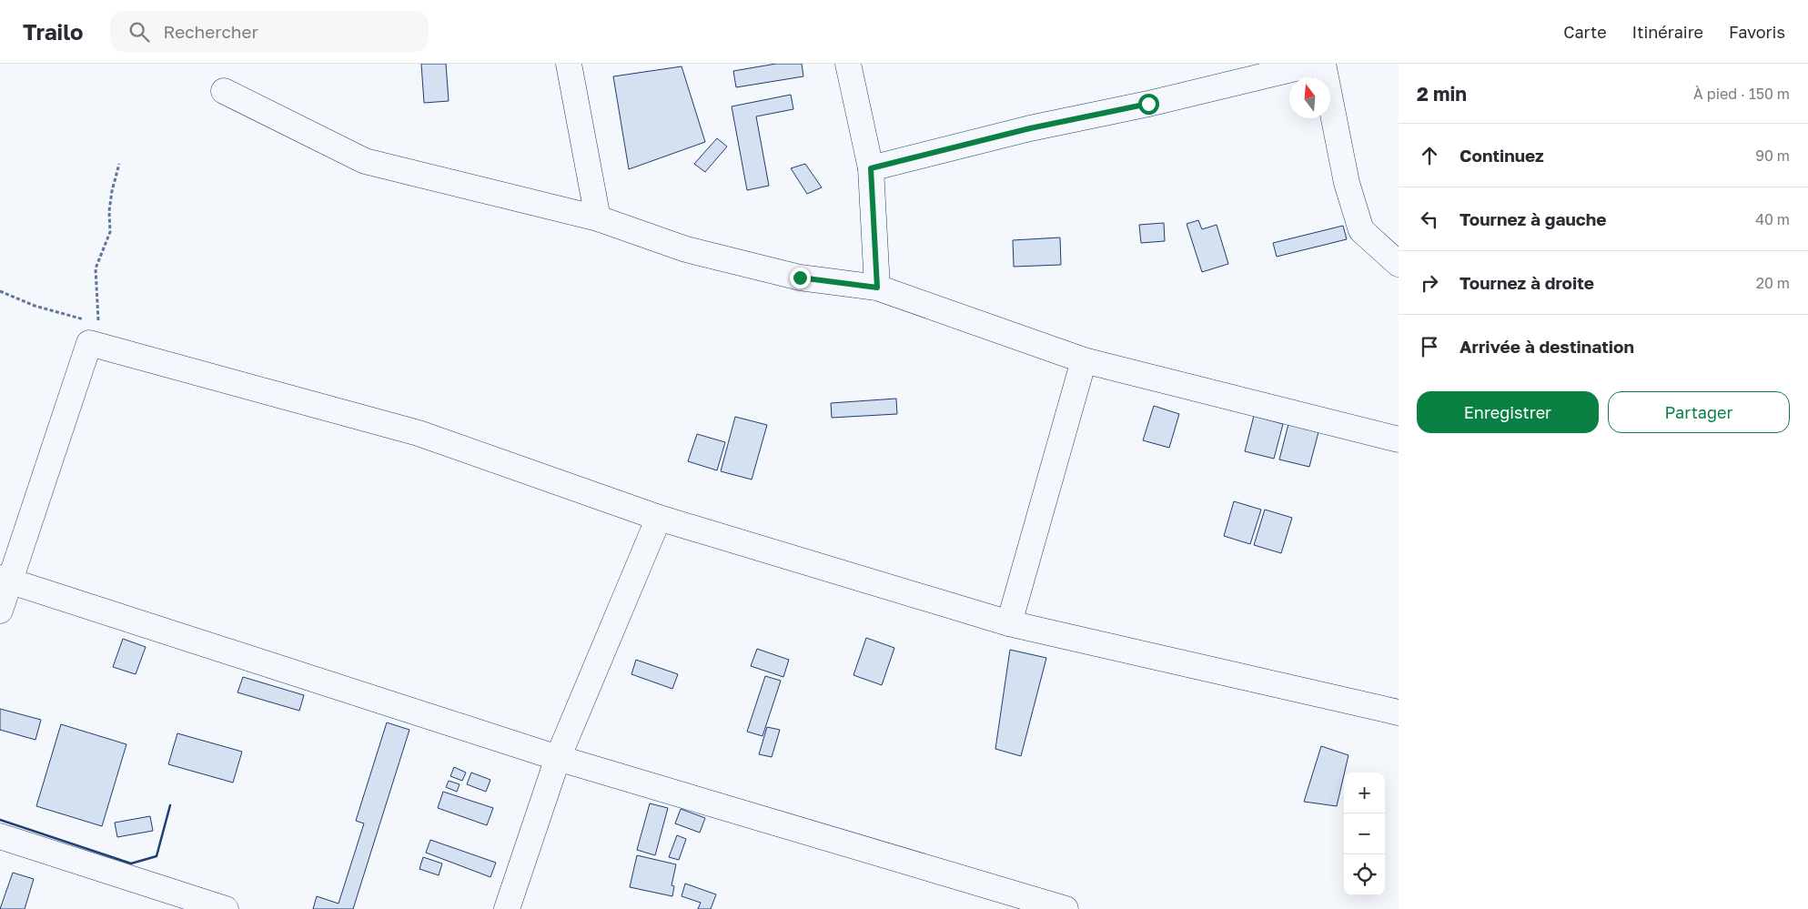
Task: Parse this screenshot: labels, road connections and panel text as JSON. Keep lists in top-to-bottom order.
{
  "north": "top",
  "page": {
    "header": "Trailo",
    "search": "Rechercher",
    "nav": ["Carte", "Itinéraire", "Favoris"],
    "heading": ["2 min", "À pied · 150 m"],
    "list": [
      ["Continuez", "90 m"],
      ["Tournez à gauche", "40 m"],
      ["Tournez à droite", "20 m"],
      "Arrivée à destination"
    ],
    "buttons": ["Enregistrer", "Partager"],
    "map_buttons": ["+", "−"]
  }
}
